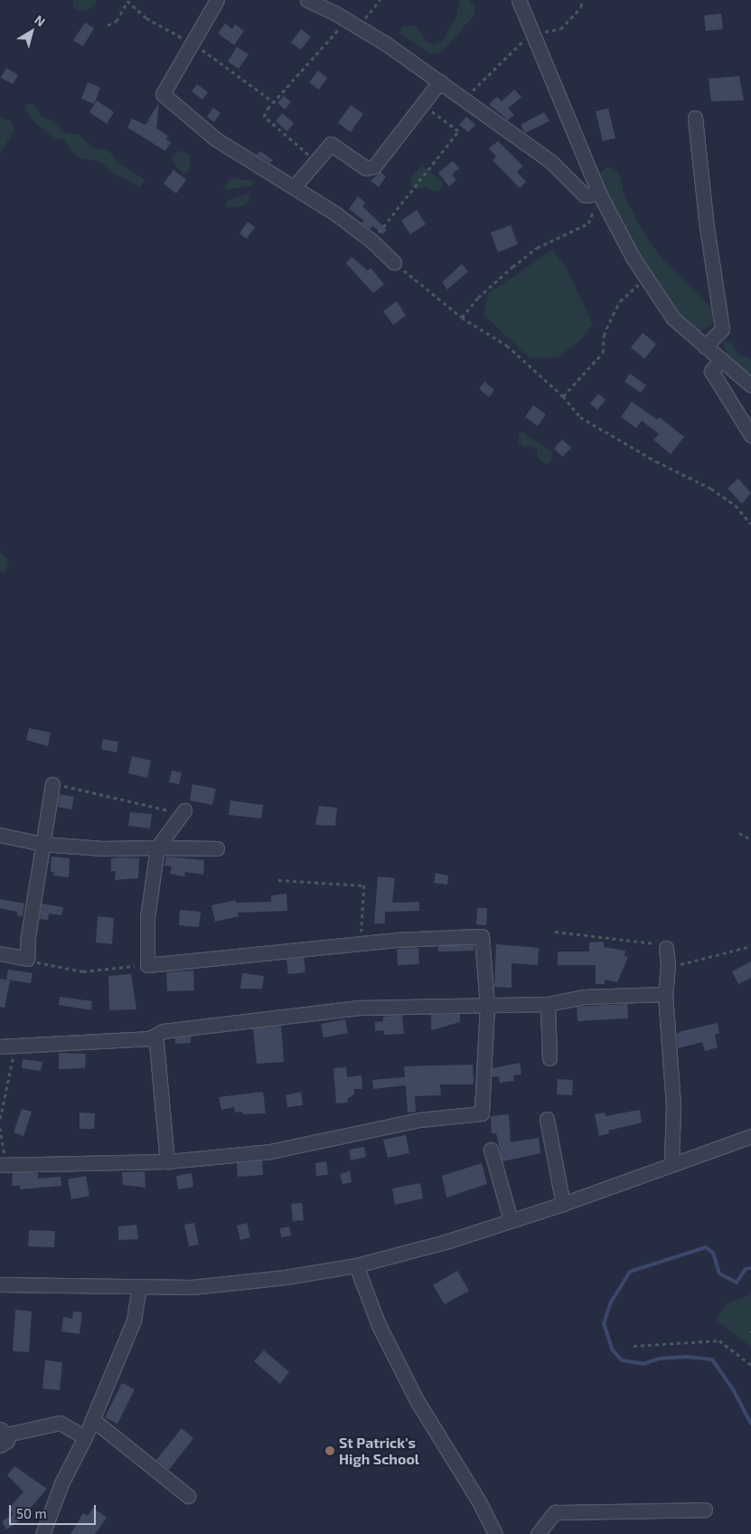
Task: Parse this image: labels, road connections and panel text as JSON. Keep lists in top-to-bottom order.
{
  "places": ["St Patrick's High School"],
  "scale_bar": "50 m",
  "north": "top right"
}
